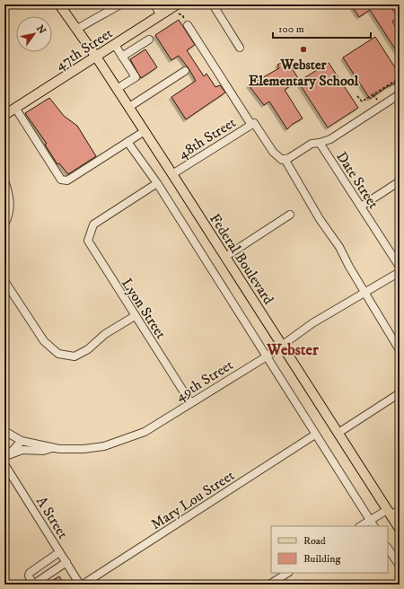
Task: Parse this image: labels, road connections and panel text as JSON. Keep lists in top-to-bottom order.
{
  "streets": {
    "main road": ["47th Street", "Federal Boulevard"],
    "street": [
      "48th Street",
      "Date Street",
      "Lyon Street",
      "49th Street",
      "Mary Lou Street",
      "A Street"
    ]
  },
  "crossings": [
    ["47th Street", "Federal Boulevard"],
    ["48th Street", "Federal Boulevard"],
    ["Federal Boulevard", "49th Street"],
    ["Lyon Street", "49th Street"],
    ["Mary Lou Street", "A Street"]
  ],
  "districts": ["Webster"],
  "places": ["Webster Elementary School"],
  "legend": ["Road", "Building"],
  "scale_bar": "100 m",
  "north": "top right"
}
